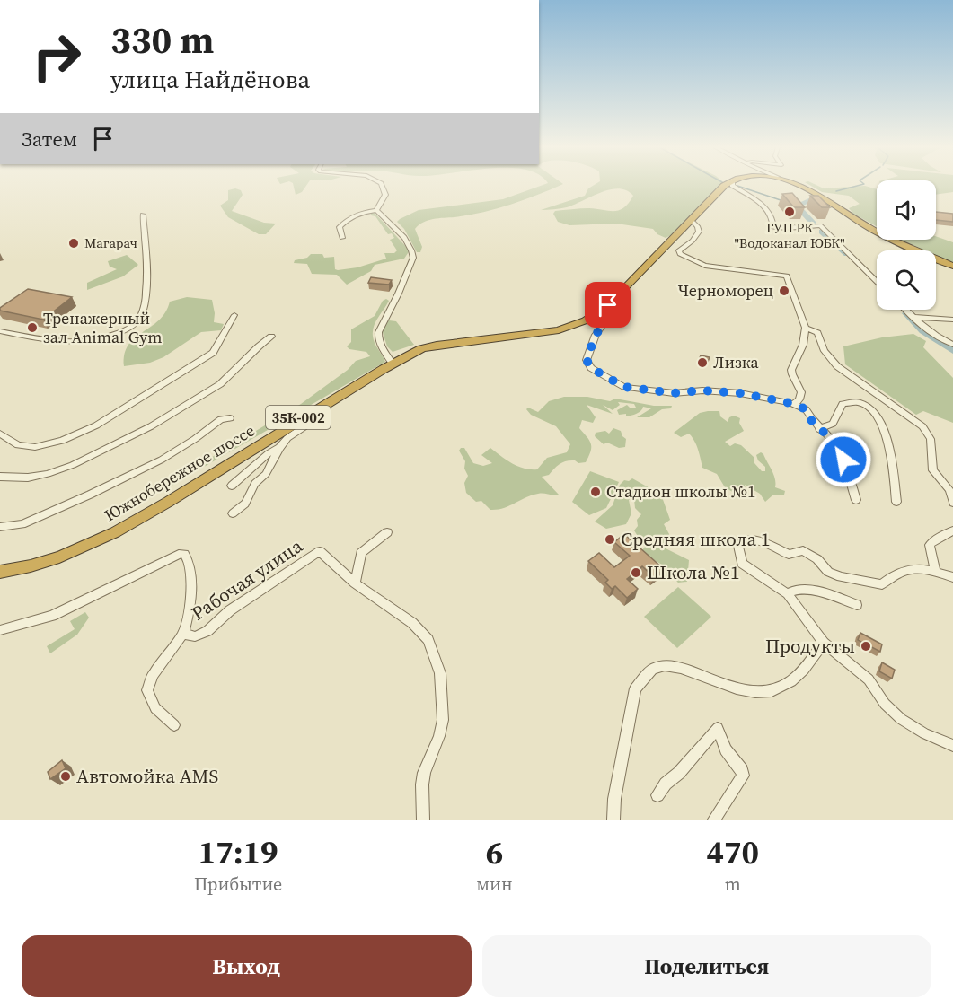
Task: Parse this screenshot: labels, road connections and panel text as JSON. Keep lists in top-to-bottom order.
{
  "streets": {
    "highway": ["35К-002", "Южнобережное шоссе"],
    "street": ["Рабочая улица"]
  },
  "places": [
    "ГУП РК \"Водоканал ЮБК\"",
    "Магарач",
    "Черноморец",
    "Тренажерный зал Animal Gym",
    "Лизка",
    "Стадион школы №1",
    "Средняя школа 1",
    "Школа №1",
    "Продукты",
    "Автомойка AMS"
  ],
  "page": {
    "turn": ["330 m", "улица Найдёнова"],
    "then": "Затем",
    "eta": [
      "17:19",
      "Прибытие",
      "6",
      "мин",
      "470",
      "m"
    ],
    "buttons": ["Выход", "Поделиться"]
  }
}
